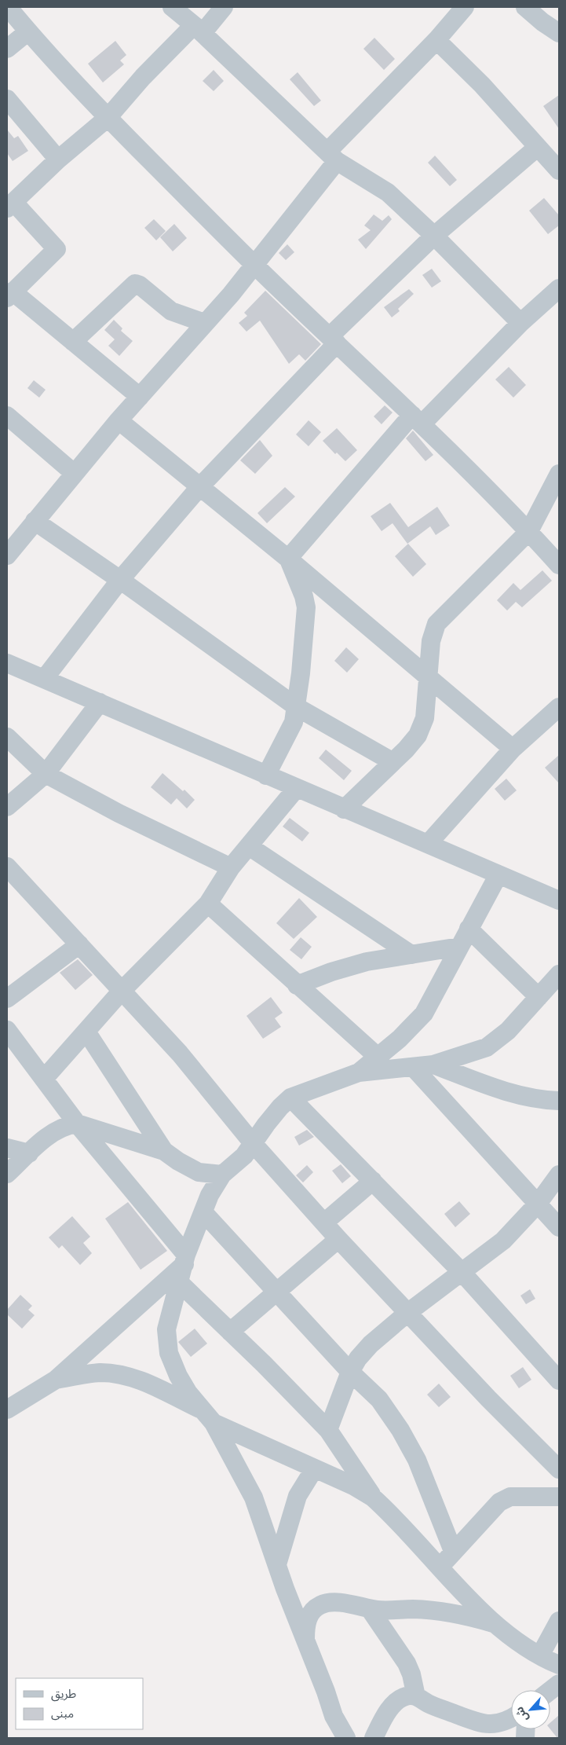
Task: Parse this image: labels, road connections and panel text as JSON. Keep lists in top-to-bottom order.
{
  "legend": ["طريق", "مبنى"],
  "north": "bottom left"
}
